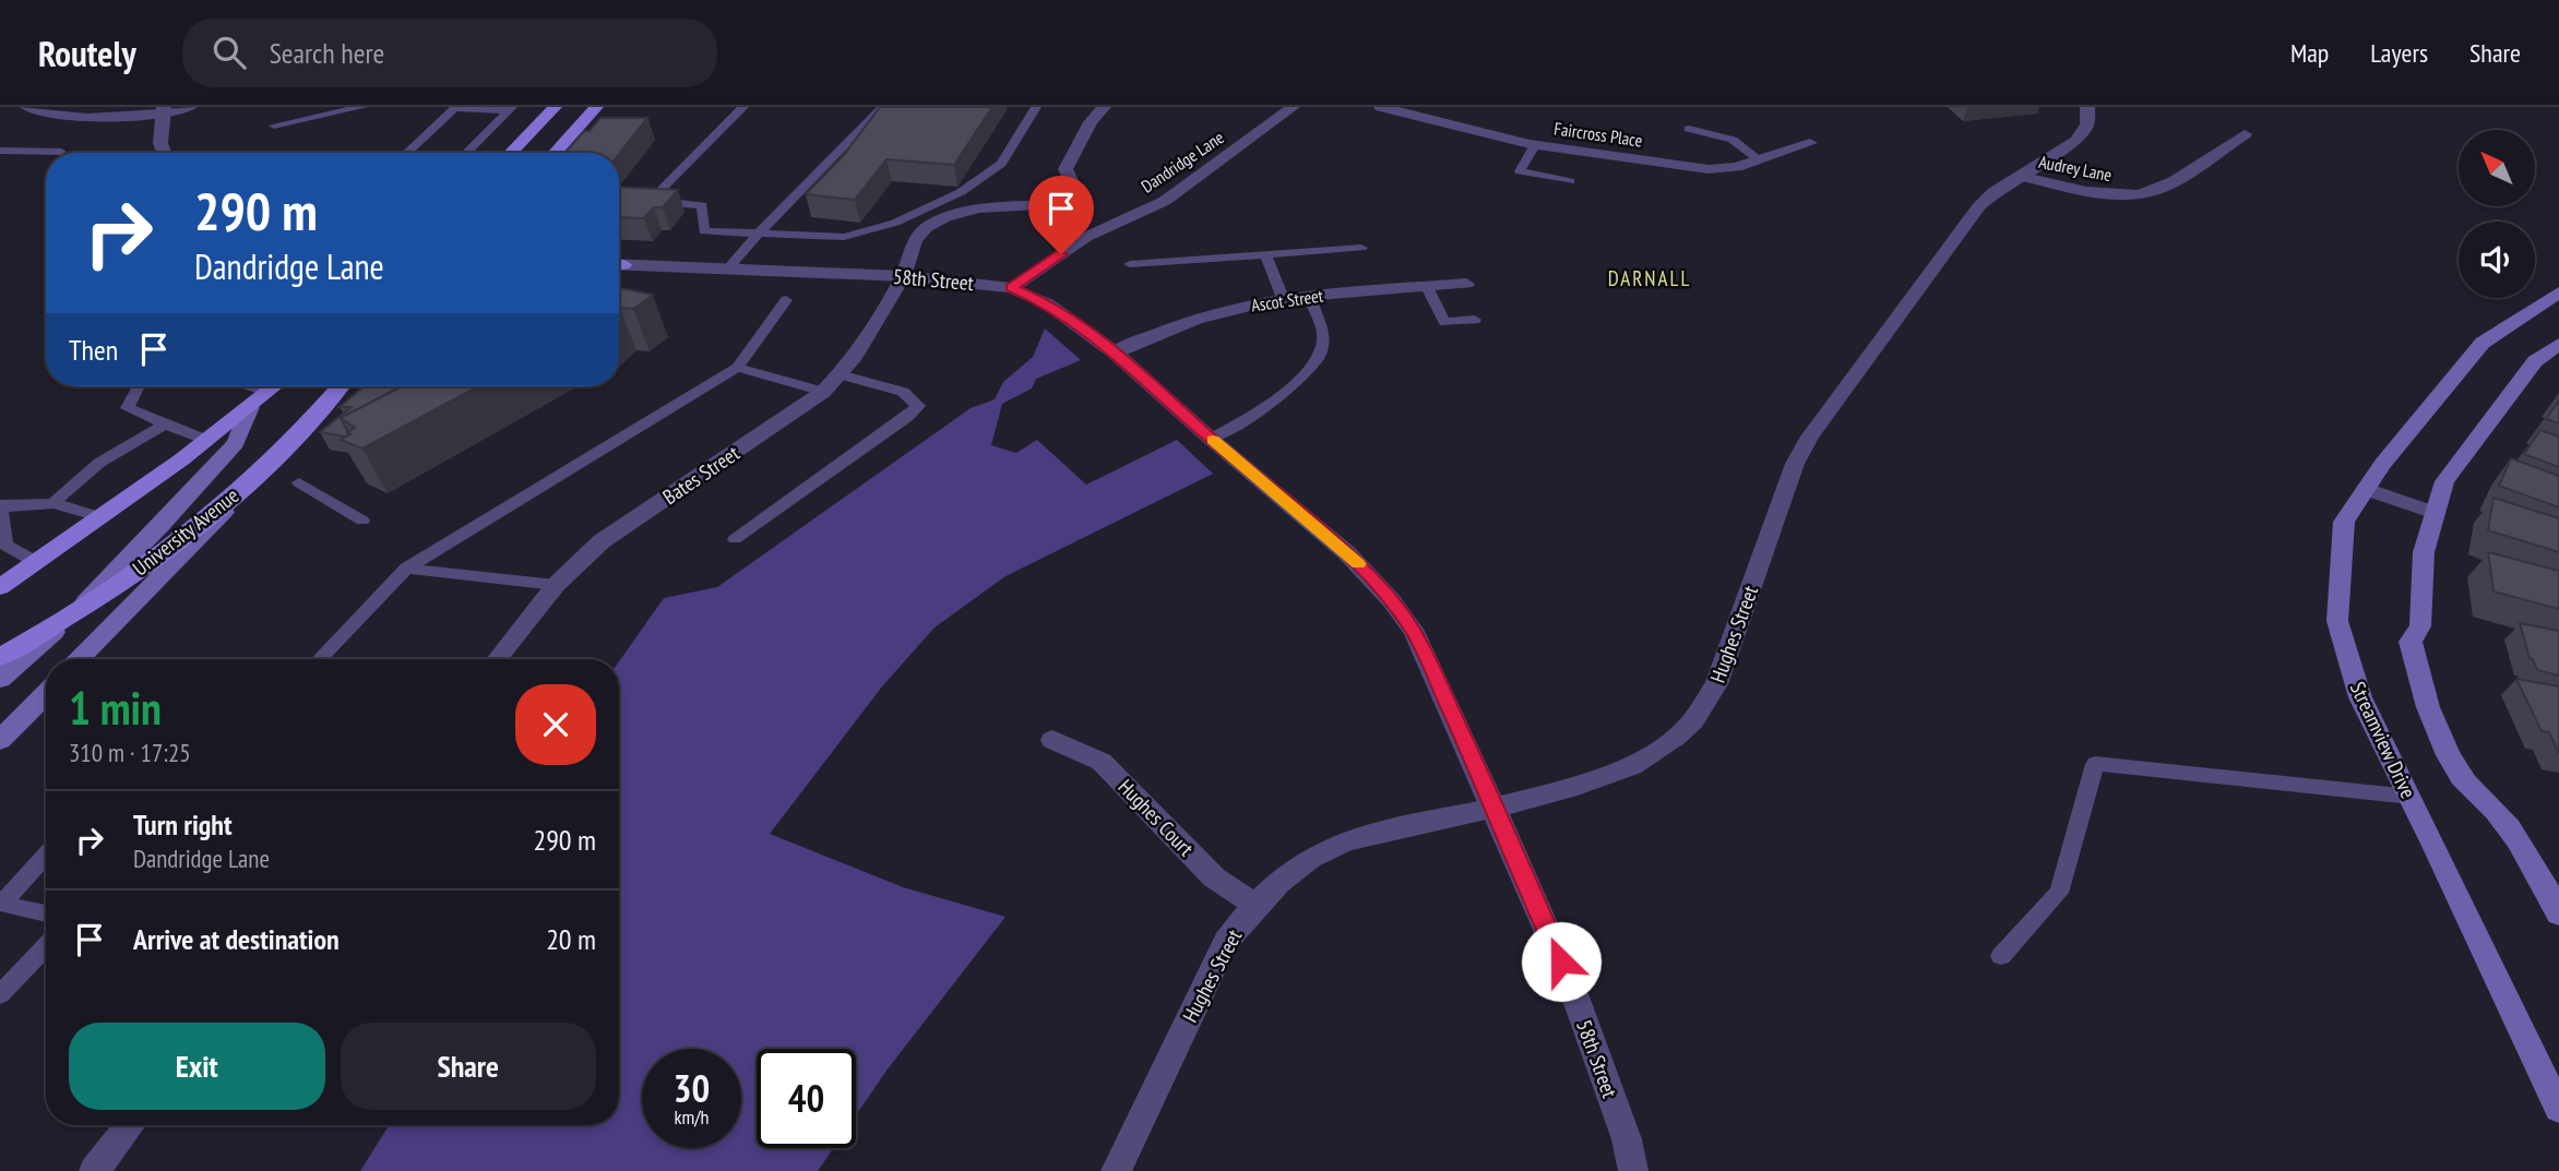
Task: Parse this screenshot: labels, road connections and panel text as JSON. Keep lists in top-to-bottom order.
{
  "streets": {
    "main road": ["University Avenue", "Streamview Drive"],
    "street": [
      "Faircross Place",
      "Dandridge Lane",
      "Audrey Lane",
      "58th Street",
      "Ascot Street",
      "Bates Street",
      "Hughes Street",
      "Hughes Court"
    ]
  },
  "crossings": [
    ["Dandridge Lane", "58th Street"],
    ["Audrey Lane", "Hughes Street"],
    ["58th Street", "Ascot Street"],
    ["58th Street", "Bates Street"],
    ["58th Street", "Hughes Street"],
    ["Hughes Street", "Hughes Court"]
  ],
  "districts": ["DARNALL"],
  "north": "top left",
  "page": {
    "header": "Routely",
    "search": "Search here",
    "nav": ["Map", "Layers", "Share"],
    "turn": ["290 m", "Dandridge Lane"],
    "then": "Then",
    "heading": ["1 min", "310 m · 17:25"],
    "list": [
      {
        "name": "Turn right",
        "note": "Dandridge Lane",
        "value": "290 m"
      },
      {
        "name": "Arrive at destination",
        "value": "20 m"
      }
    ],
    "buttons": ["Exit", "Share"],
    "speed": "30 km/h",
    "limit": "40"
  }
}
